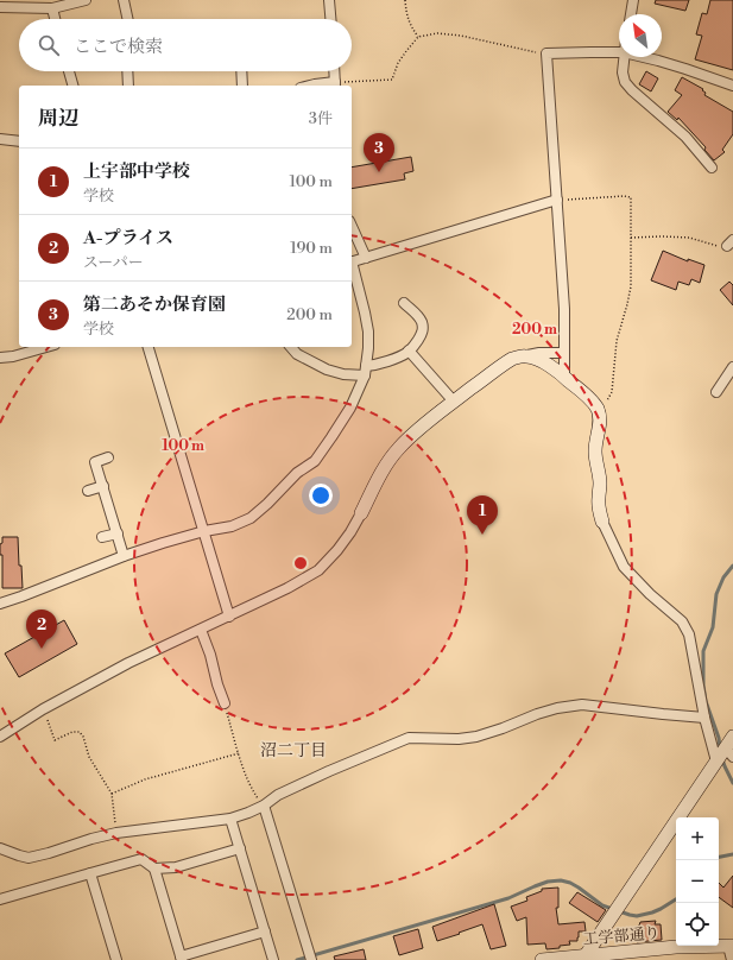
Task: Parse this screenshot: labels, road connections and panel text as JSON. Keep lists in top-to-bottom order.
{
  "streets": {
    "street": ["工学部通り"]
  },
  "districts": ["沼二丁目"],
  "north": "top left",
  "page": {
    "search": "ここで検索",
    "heading": ["周辺", "3件"],
    "pins": ["3", "1", "2"],
    "list": [
      {
        "mark": "1",
        "name": "上宇部中学校",
        "note": "学校",
        "value": "100 m"
      },
      {
        "mark": "2",
        "name": "A-プライス",
        "note": "スーパー",
        "value": "190 m"
      },
      {
        "mark": "3",
        "name": "第二あそか保育園",
        "note": "学校",
        "value": "200 m"
      }
    ],
    "map_buttons": ["+", "−"]
  },
  "rings": ["200 m", "100 m"]
}
